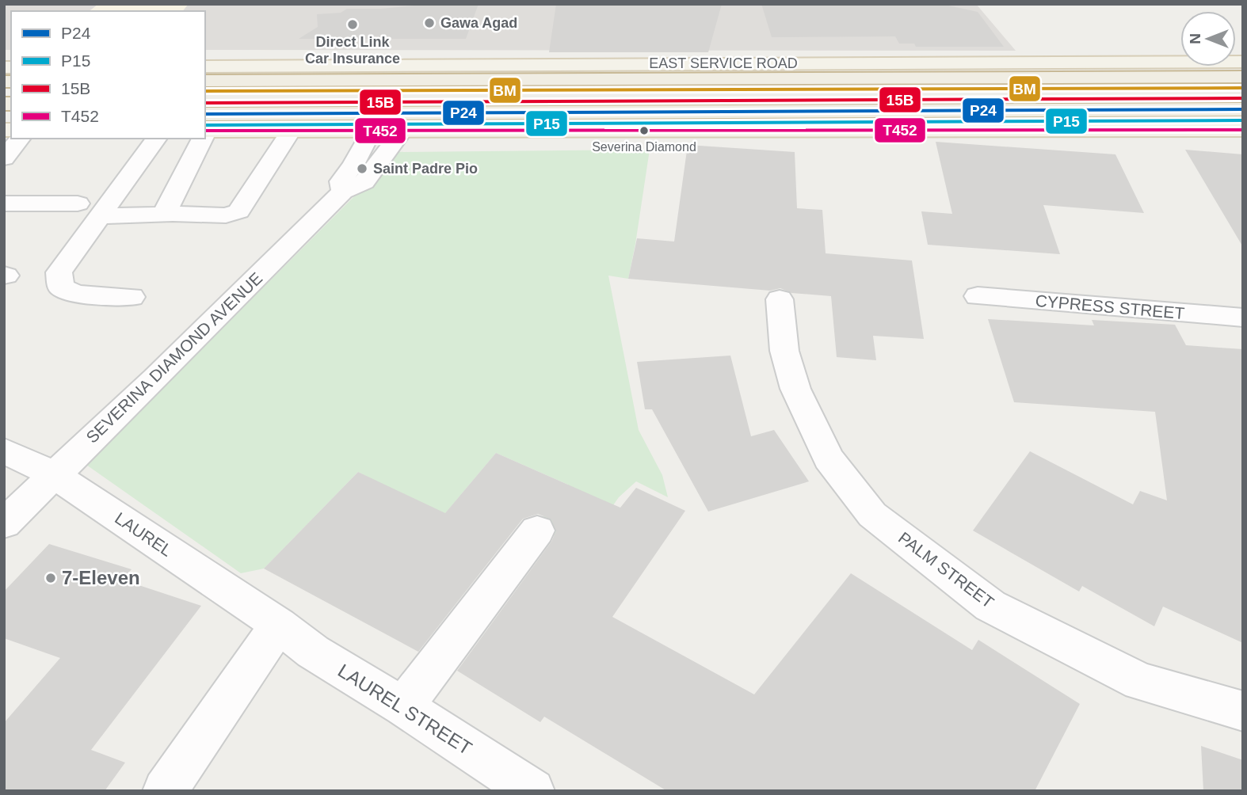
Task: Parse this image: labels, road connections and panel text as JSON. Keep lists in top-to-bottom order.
{
  "streets": {
    "main road": ["EAST SERVICE ROAD"],
    "street": [
      "CYPRESS STREET",
      "SEVERINA DIAMOND AVENUE",
      "LAUREL",
      "PALM STREET",
      "LAUREL STREET"
    ]
  },
  "crossings": [
    ["SEVERINA DIAMOND AVENUE", "LAUREL"],
    ["LAUREL", "LAUREL STREET"]
  ],
  "places": [
    "Gawa Agad",
    "Direct Link Car Insurance",
    "Severina Diamond",
    "Saint Padre Pio",
    "7-Eleven"
  ],
  "lines": [
    "transit line BM",
    "transit line 15B",
    "transit line P24",
    "transit line P15",
    "transit line T452"
  ],
  "legend": [
    "P24",
    "P15",
    "15B",
    "T452"
  ],
  "north": "left"
}
